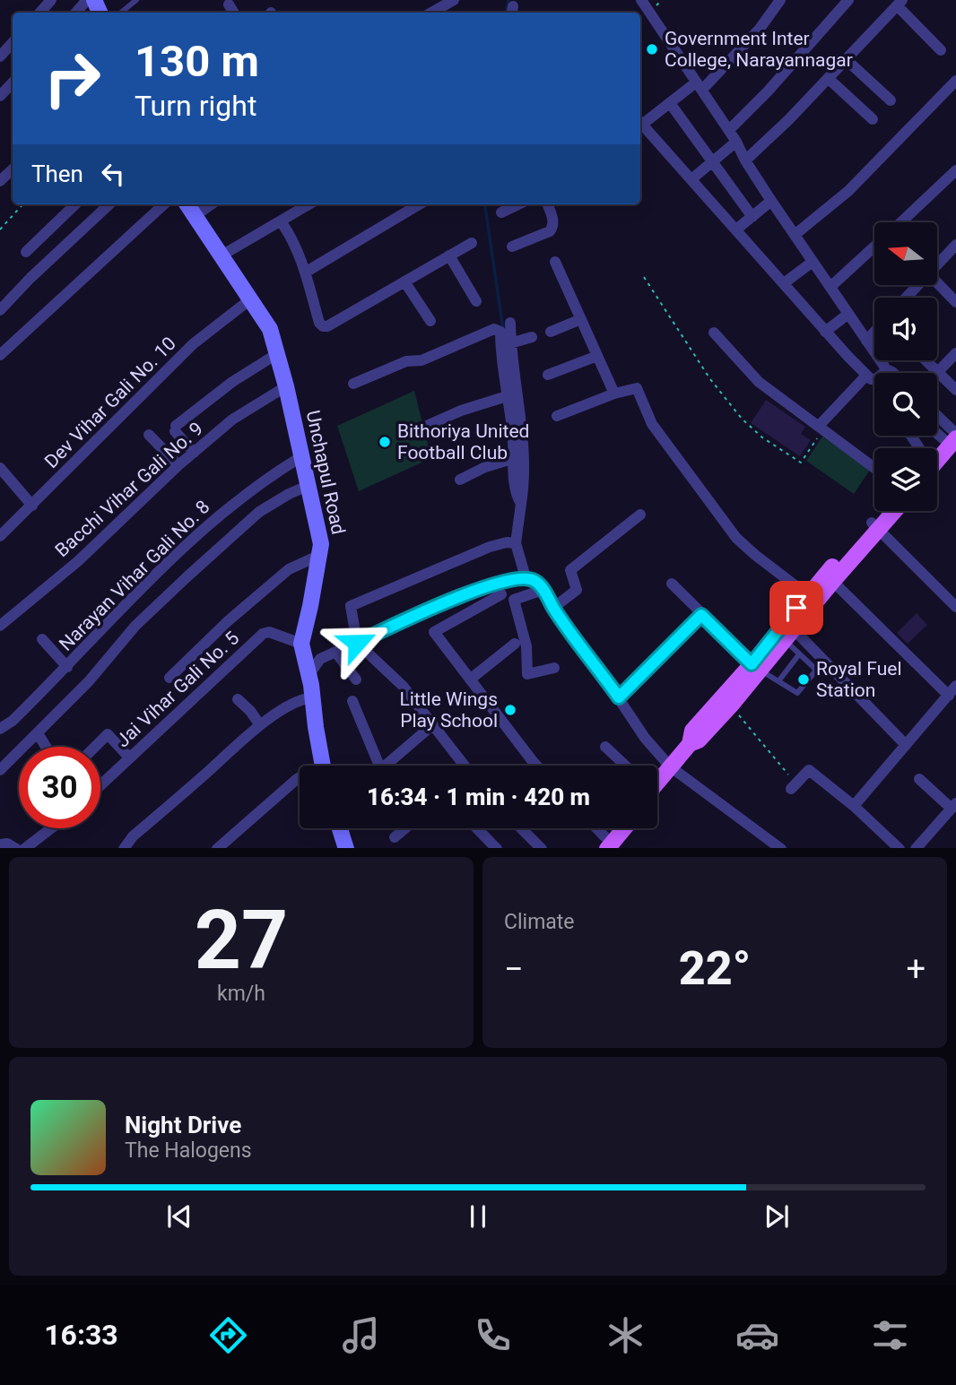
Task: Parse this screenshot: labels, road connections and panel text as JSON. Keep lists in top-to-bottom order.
{
  "streets": {
    "street": [
      "Dev Vihar Gali No. 10",
      "Unchapul Road",
      "Bacchi Vihar Gali No. 9",
      "Narayan Vihar Gali No. 8",
      "Jai Vihar Gali No. 5"
    ]
  },
  "crossings": [
    ["Dev Vihar Gali No. 10", "Unchapul Road"],
    ["Unchapul Road", "Bacchi Vihar Gali No. 9"],
    ["Unchapul Road", "Narayan Vihar Gali No. 8"],
    ["Unchapul Road", "Jai Vihar Gali No. 5"]
  ],
  "places": [
    "Government Inter College, Narayannagar",
    "Bithoriya United Football Club",
    "Royal Fuel Station",
    "Little Wings Play School"
  ],
  "north": "left",
  "page": {
    "turn": ["130 m", "Turn right"],
    "then": "Then",
    "limit": "30",
    "trip": "16:34 · 1 min · 420 m",
    "tile": [
      ["27", "km/h"],
      "Climate"
    ],
    "heat": ["−", "22°", "+"],
    "song": ["Night Drive", "The Halogens"],
    "tabs": "16:33"
  }
}
